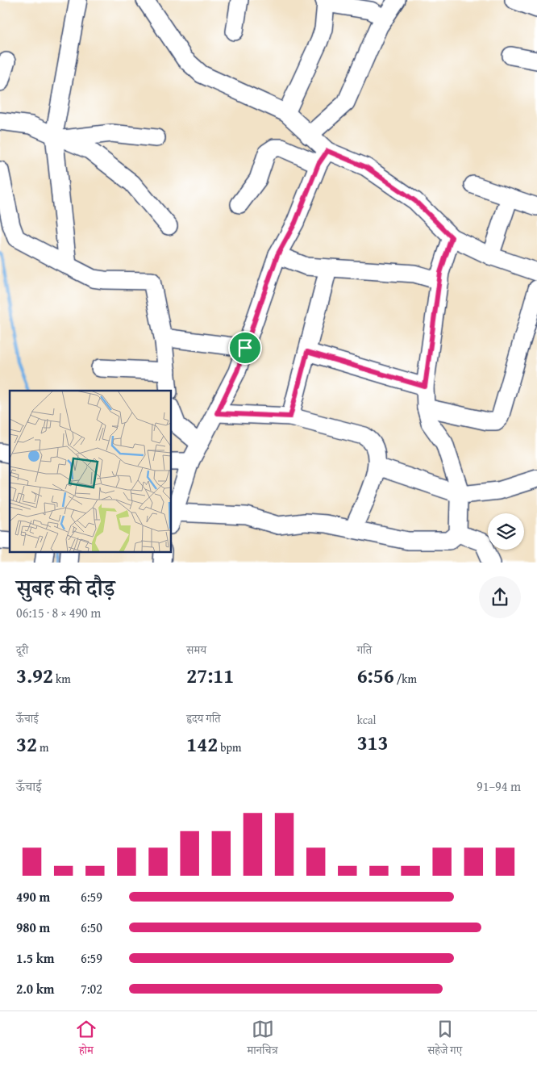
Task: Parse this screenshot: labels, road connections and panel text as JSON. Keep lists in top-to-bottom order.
{
  "page": {
    "heading": ["सुबह की दौड़", "06:15 · 8 × 490 m"],
    "stats": [
      ["दूरी", "3.92 km"],
      ["समय", "27:11"],
      ["गति", "6:56 /km"],
      ["ऊँचाई", "32 m"],
      ["हृदय गति", "142 bpm"],
      ["kcal", "313"]
    ],
    "chart": ["ऊँचाई", "91–94 m"],
    "list": [
      {
        "name": "490 m",
        "note": "6:59"
      },
      {
        "name": "980 m",
        "note": "6:50"
      },
      {
        "name": "1.5 km",
        "note": "6:59"
      },
      {
        "name": "2.0 km",
        "note": "7:02"
      }
    ],
    "tabs": ["होम", "मानचित्र", "सहेजे गए"]
  }
}
